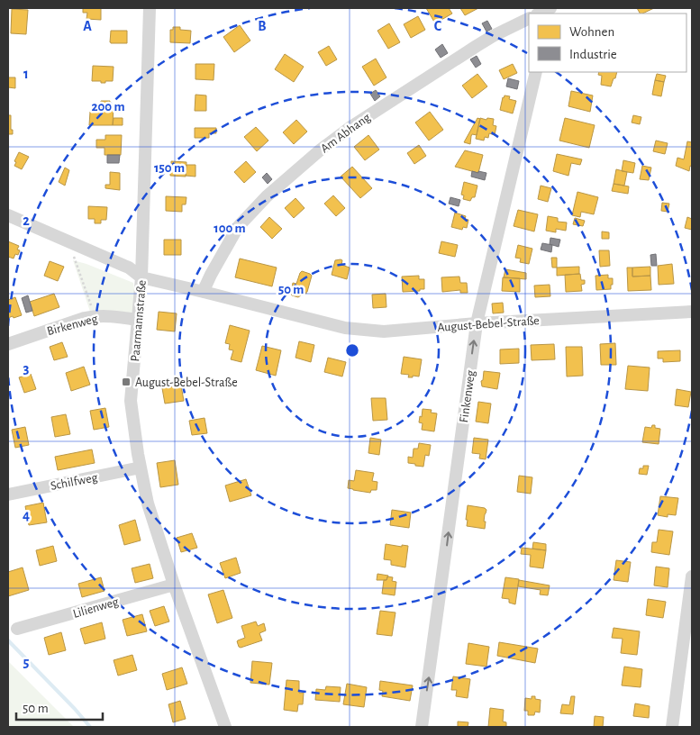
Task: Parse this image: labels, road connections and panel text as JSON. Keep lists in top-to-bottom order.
{
  "streets": {
    "street": [
      "Am Abhang",
      "Paarmannstraße",
      "August-Bebel-Straße",
      "Birkenweg",
      "Finkenweg",
      "Schilfweg",
      "Lilienweg"
    ]
  },
  "crossings": [
    ["Am Abhang", "August-Bebel-Straße"],
    ["Paarmannstraße", "August-Bebel-Straße"],
    ["Paarmannstraße", "Birkenweg"],
    ["Paarmannstraße", "Schilfweg"],
    ["Paarmannstraße", "Lilienweg"],
    ["August-Bebel-Straße", "Finkenweg"]
  ],
  "one_way": ["Finkenweg"],
  "places": {
    "transit": ["August-Bebel-Straße"]
  },
  "legend": ["Wohnen", "Industrie"],
  "scale_bar": "50 m",
  "grid": {
    "columns": ["A", "B", "C"],
    "rows": [
      "1",
      "2",
      "3",
      "4",
      "5"
    ]
  },
  "rings": [
    "200 m",
    "150 m",
    "100 m",
    "50 m"
  ]
}
